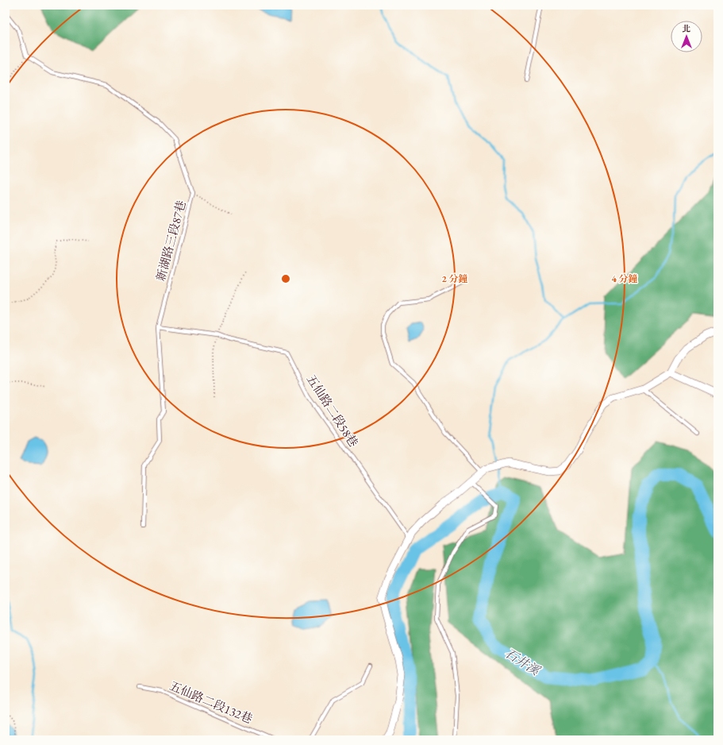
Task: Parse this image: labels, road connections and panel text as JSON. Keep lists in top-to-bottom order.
{
  "streets": {
    "lane": ["新湖路三段87巷", "五仙路二段58巷", "五仙路二段132巷"]
  },
  "crossings": [
    ["新湖路三段87巷", "五仙路二段58巷"]
  ],
  "water": ["石井溪"],
  "north": "top",
  "rings": ["2 分鐘", "4 分鐘"]
}
